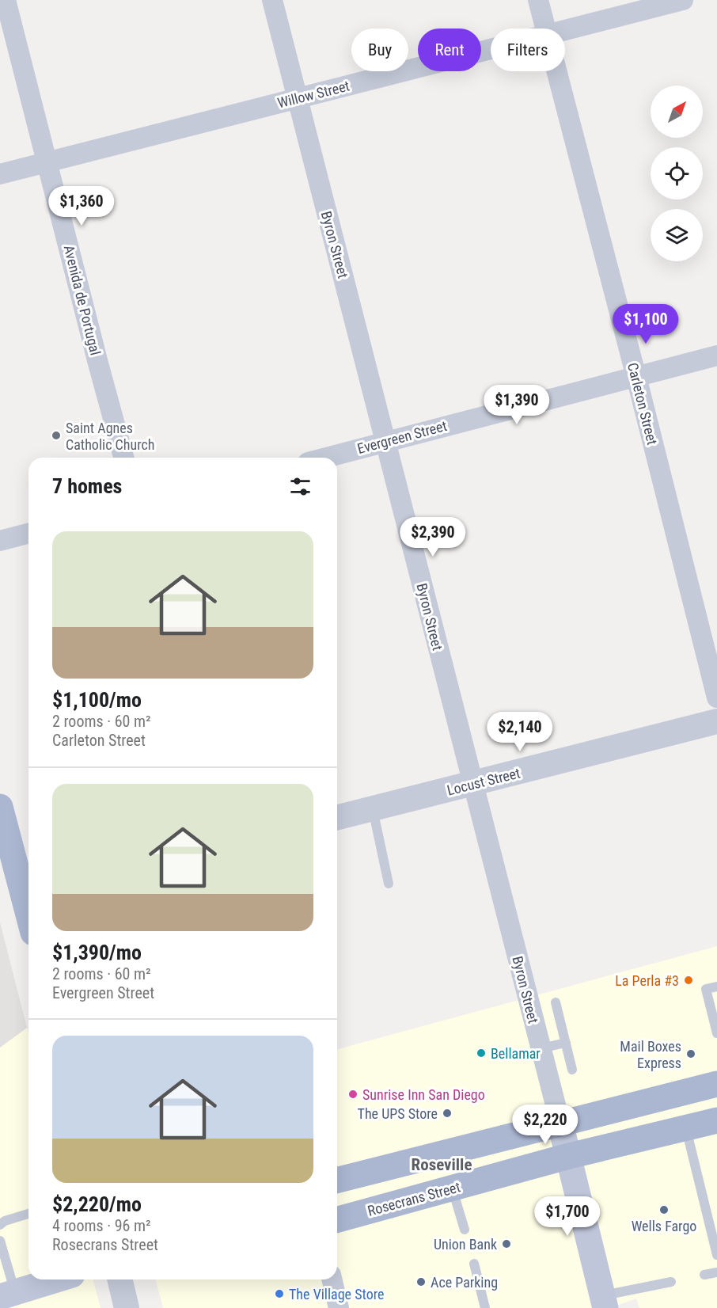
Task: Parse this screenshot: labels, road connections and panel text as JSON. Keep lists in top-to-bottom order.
{
  "streets": {
    "main road": ["Rosecrans Street"],
    "street": [
      "Willow Street",
      "Byron Street",
      "Avenida de Portugal",
      "Carleton Street",
      "Evergreen Street",
      "Locust Street"
    ]
  },
  "crossings": [
    ["Willow Street", "Byron Street"],
    ["Willow Street", "Avenida de Portugal"],
    ["Byron Street", "Evergreen Street"],
    ["Byron Street", "Locust Street"],
    ["Carleton Street", "Evergreen Street"]
  ],
  "districts": ["Roseville"],
  "places": [
    "Saint Agnes Catholic Church",
    "La Perla #3",
    "Bellamar",
    "Mail Boxes Express",
    "Sunrise Inn San Diego",
    "The UPS Store",
    "Wells Fargo",
    "Union Bank",
    "Ace Parking",
    "The Village Store"
  ],
  "north": "top right",
  "page": {
    "chip": ["Buy", "Rent", "Filters"],
    "price": [
      "$1,360",
      "$1,100",
      "$1,390",
      "$2,390",
      "$2,140",
      "$2,220",
      "$1,700"
    ],
    "heading": "7 homes",
    "list": [
      {
        "name": "$1,100/mo",
        "note": "2 rooms · 60 m² · Carleton Street"
      },
      {
        "name": "$1,390/mo",
        "note": "2 rooms · 60 m² · Evergreen Street"
      },
      {
        "name": "$2,220/mo",
        "note": "4 rooms · 96 m² · Rosecrans Street"
      }
    ]
  }
}
